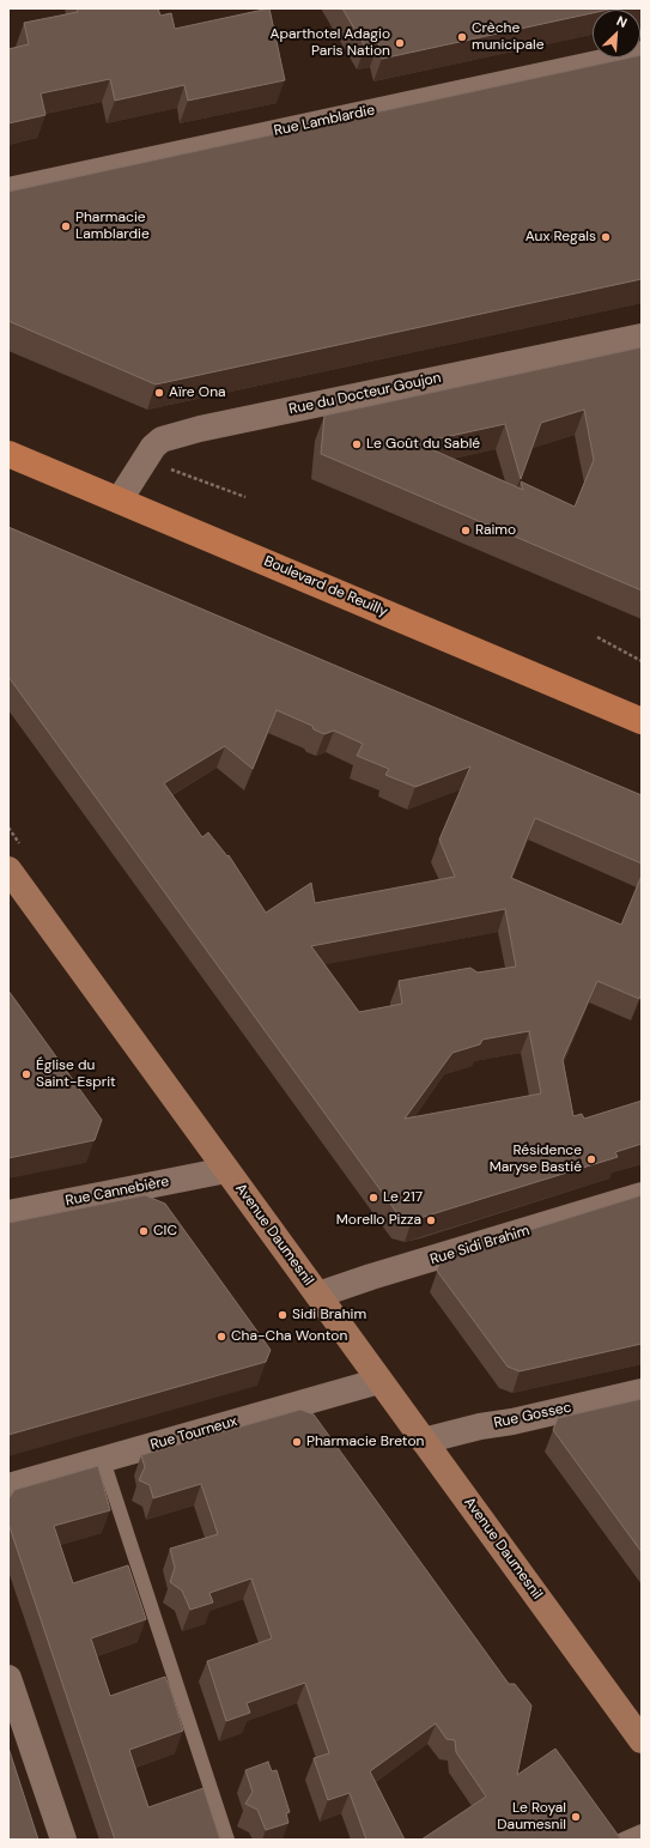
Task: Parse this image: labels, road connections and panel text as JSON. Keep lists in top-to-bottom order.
{
  "streets": {
    "main road": ["Boulevard de Reuilly", "Avenue Daumesnil"],
    "street": [
      "Rue Lamblardie",
      "Rue du Docteur Goujon",
      "Rue Cannebière",
      "Rue Sidi Brahim",
      "Rue Gossec",
      "Rue Tourneux"
    ]
  },
  "crossings": [
    ["Rue du Docteur Goujon", "Boulevard de Reuilly"],
    ["Rue Cannebière", "Avenue Daumesnil"],
    ["Avenue Daumesnil", "Rue Sidi Brahim"],
    ["Avenue Daumesnil", "Rue Gossec"],
    ["Avenue Daumesnil", "Rue Tourneux"]
  ],
  "places": [
    "Crèche municipale",
    "Aparthotel Adagio Paris Nation",
    "Pharmacie Lamblardie",
    "Aux Regals",
    "Aïre Ona",
    "Le Goût du Sablé",
    "Raimo",
    "Église du Saint-Esprit",
    "Résidence Maryse Bastié",
    "Le 217",
    "Morello Pizza",
    "CIC",
    "Sidi Brahim",
    "Cha-Cha Wonton",
    "Pharmacie Breton",
    "Le Royal Daumesnil"
  ],
  "north": "top right"
}
